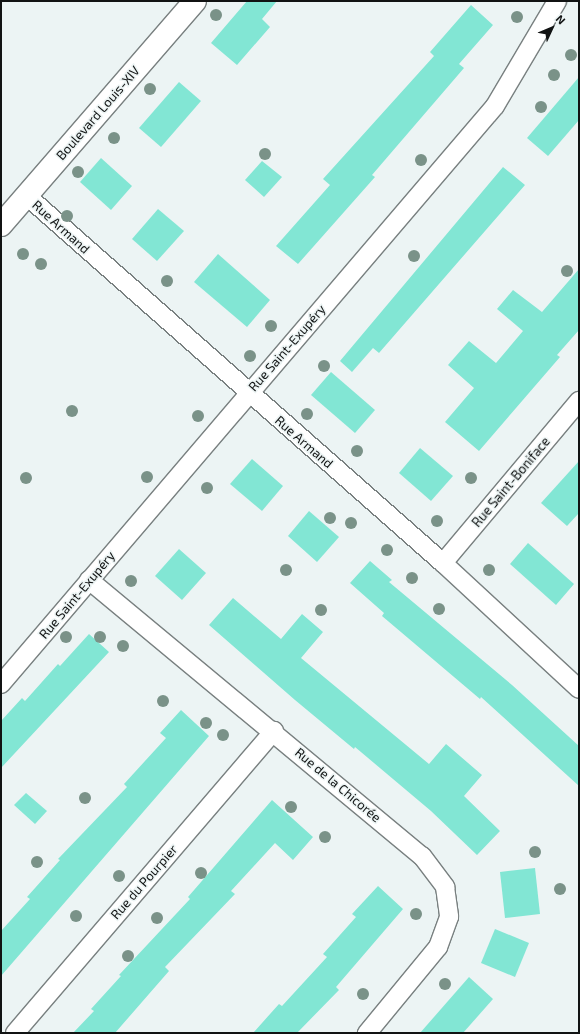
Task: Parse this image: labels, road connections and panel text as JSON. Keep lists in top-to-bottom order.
{
  "streets": {
    "main road": ["Boulevard Louis-XIV"],
    "street": [
      "Rue Armand",
      "Rue Saint-Exupéry",
      "Rue Saint-Boniface",
      "Rue de la Chicorée",
      "Rue du Pourpier"
    ]
  },
  "crossings": [
    ["Boulevard Louis-XIV", "Rue Armand"],
    ["Rue Armand", "Rue Saint-Exupéry"],
    ["Rue Armand", "Rue Saint-Boniface"],
    ["Rue Saint-Exupéry", "Rue de la Chicorée"],
    ["Rue de la Chicorée", "Rue du Pourpier"]
  ],
  "north": "top right"
}
